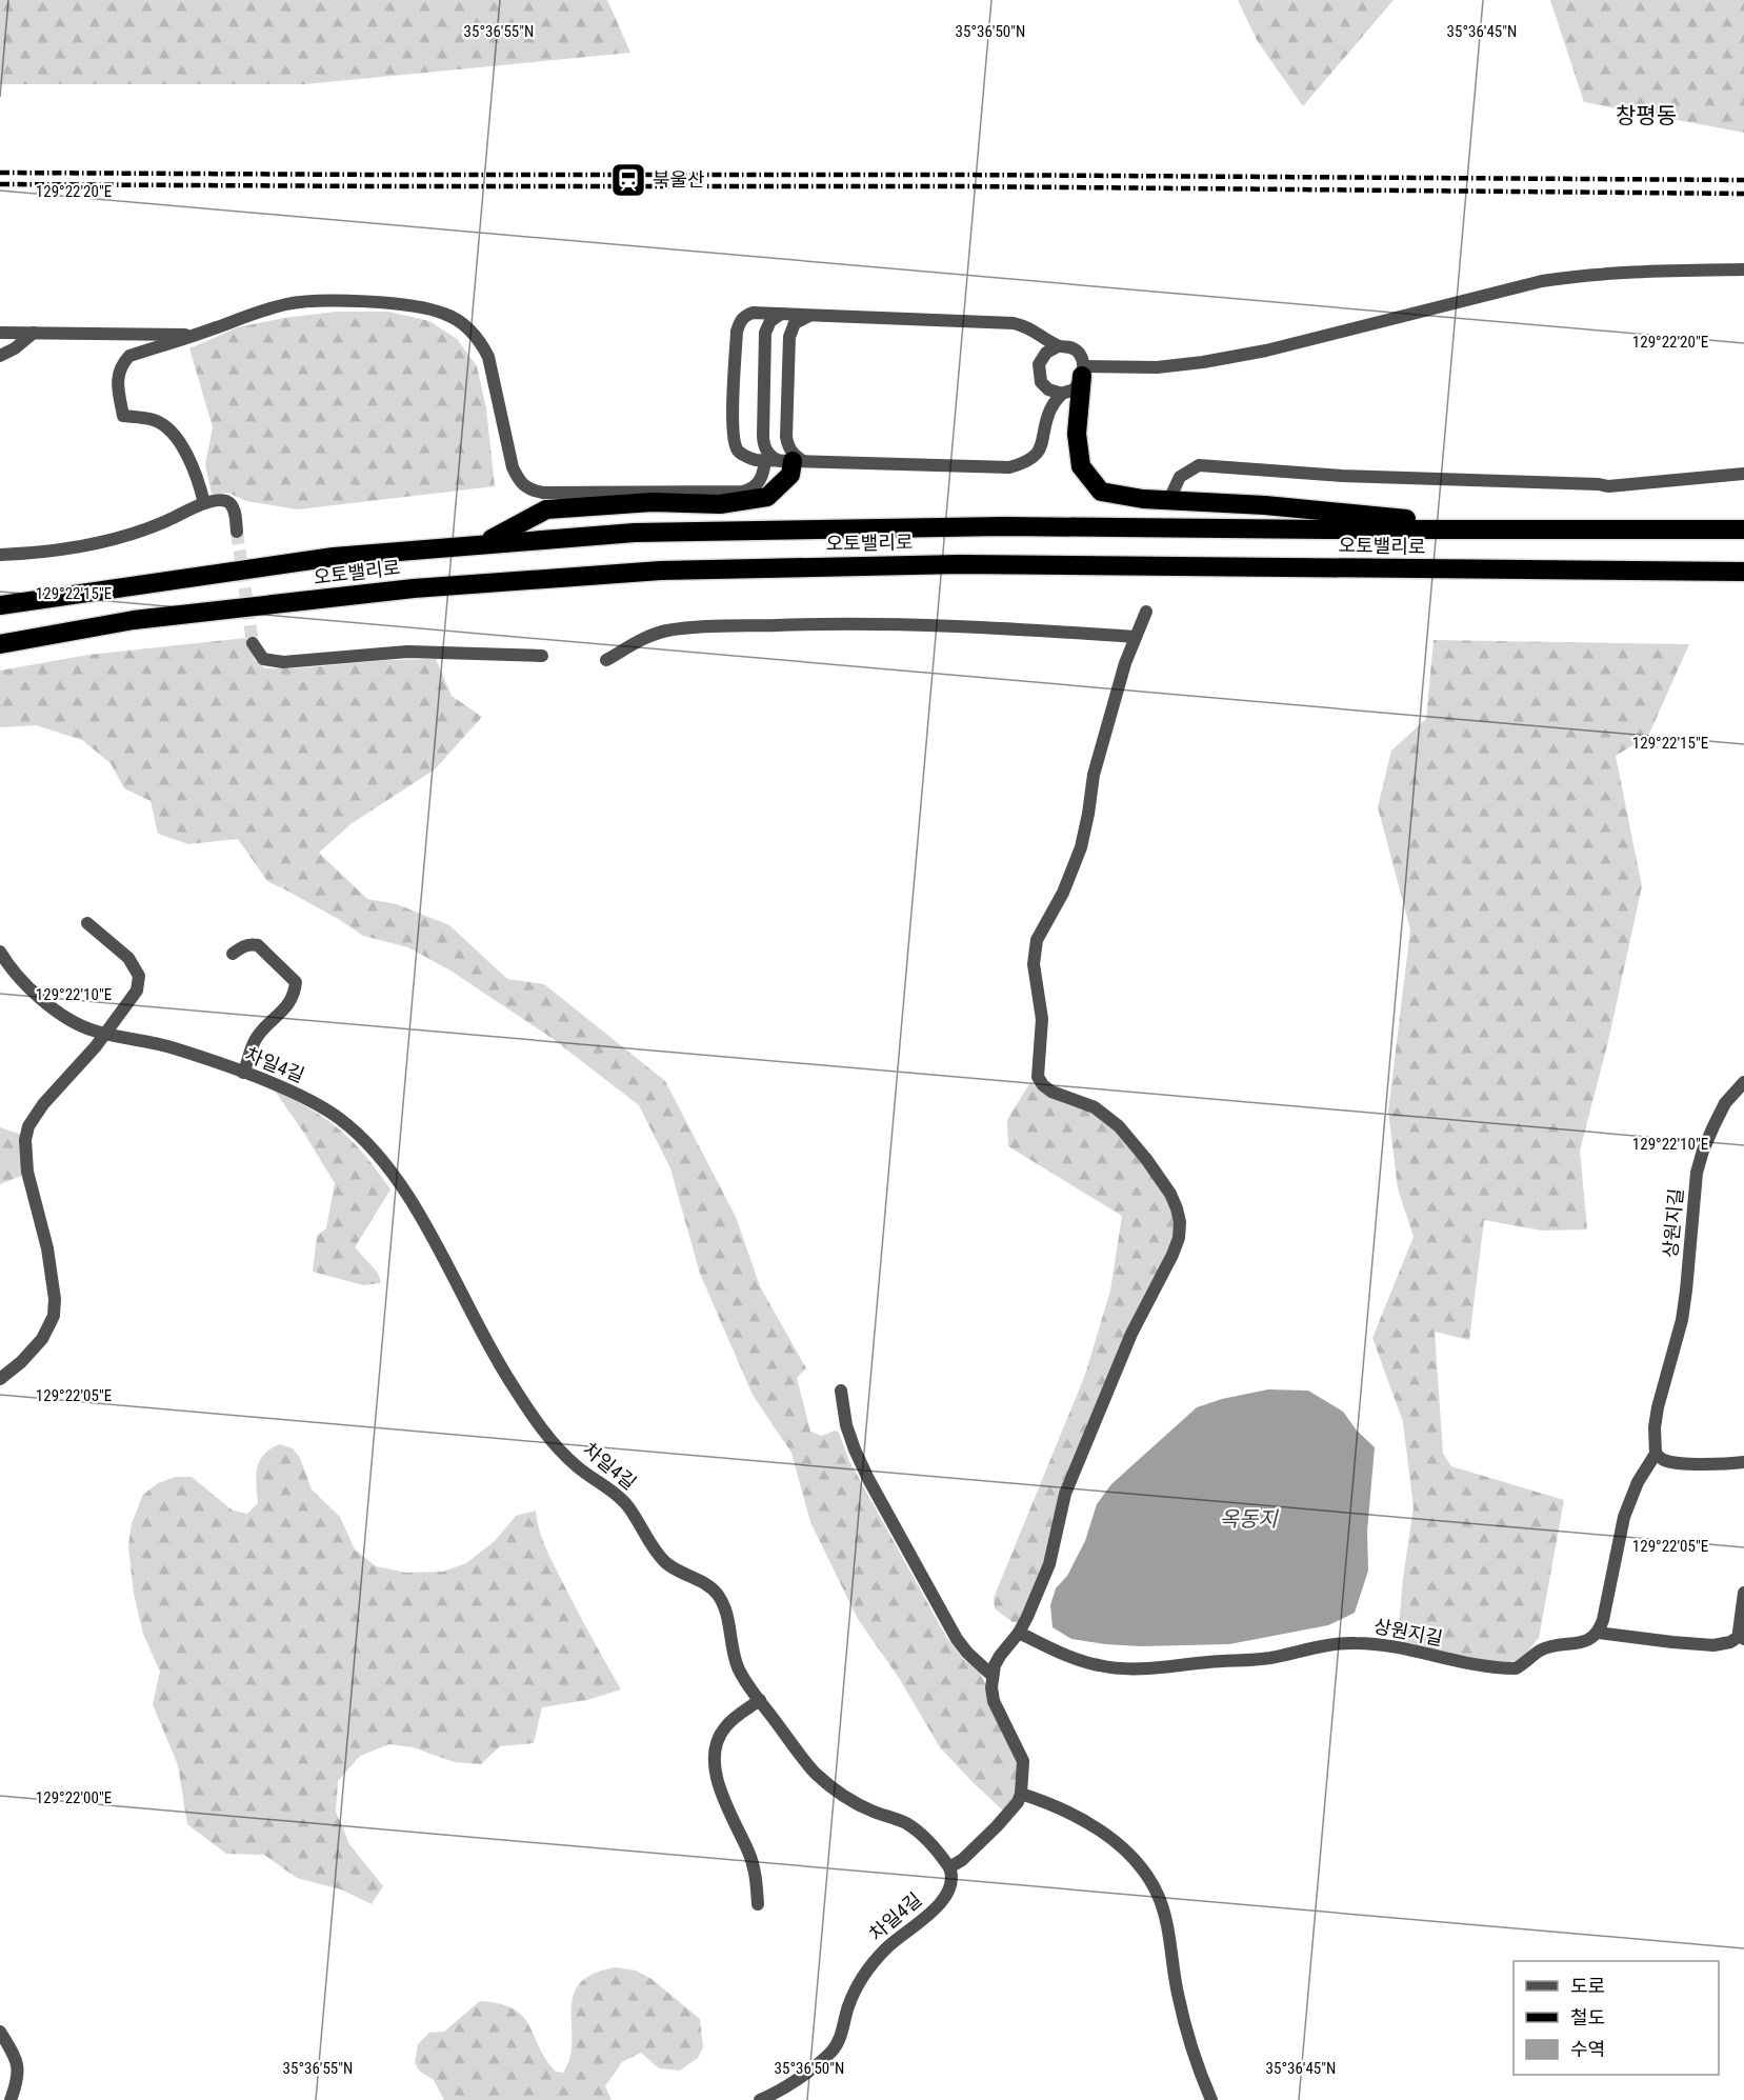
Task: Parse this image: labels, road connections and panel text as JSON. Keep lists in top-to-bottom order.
{
  "streets": {
    "highway": ["오토밸리로"],
    "street": ["차일4길", "상원지길"]
  },
  "districts": ["창평동"],
  "water": ["옥동지"],
  "places": {
    "station": ["북울산"]
  },
  "legend": ["도로", "철도", "수역"],
  "coordinates": [
    "35°36'55\"N",
    "35°36'50\"N",
    "35°36'45\"N",
    "129°22'20\"E",
    "129°22'15\"E",
    "129°22'10\"E",
    "129°22'05\"E",
    "129°22'00\"E"
  ]
}
